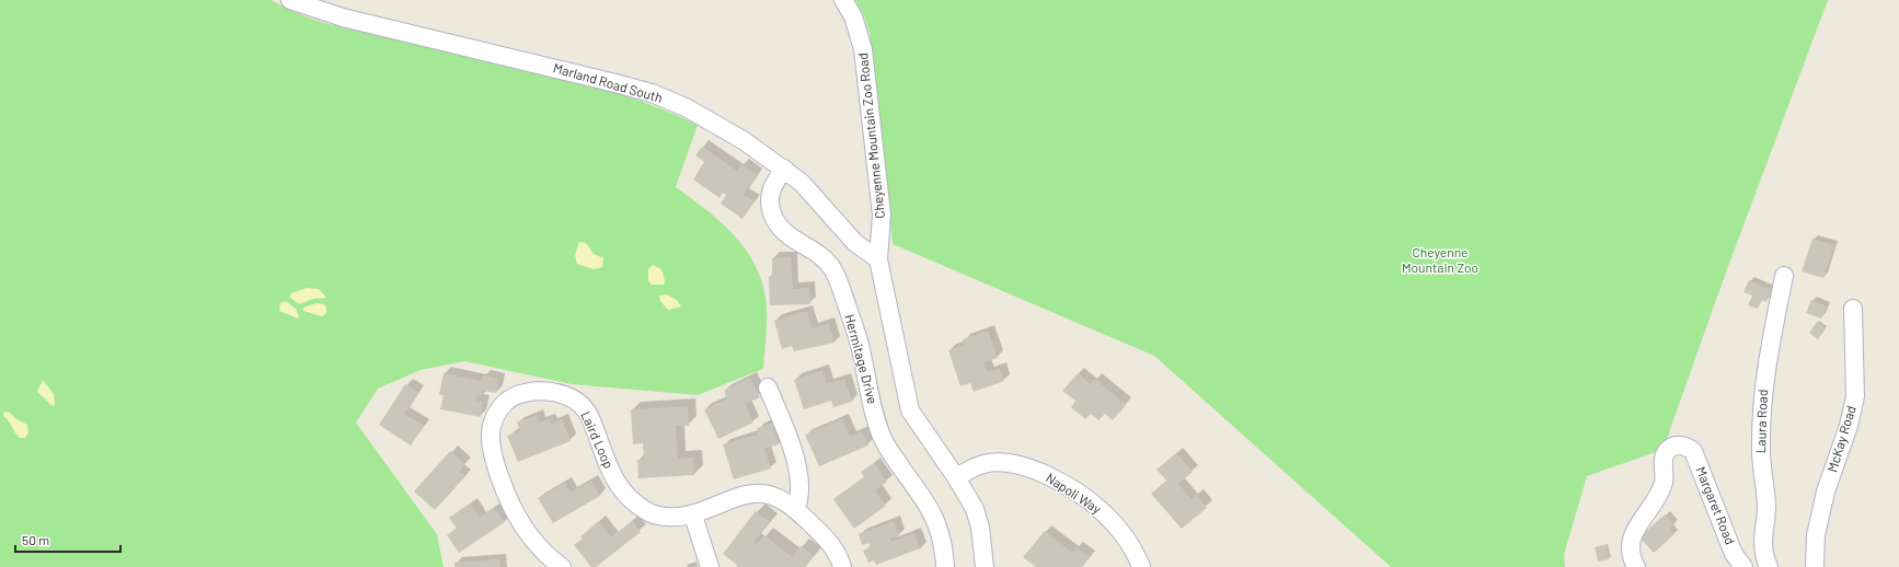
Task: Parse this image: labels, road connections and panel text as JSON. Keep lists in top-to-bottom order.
{
  "streets": {
    "street": [
      "Marland Road South",
      "Cheyenne Mountain Zoo Road",
      "Hermitage Drive",
      "Laura Road",
      "McKay Road",
      "Laird Loop",
      "Napoli Way",
      "Margaret Road"
    ]
  },
  "crossings": [
    ["Marland Road South", "Cheyenne Mountain Zoo Road"],
    ["Marland Road South", "Hermitage Drive"],
    ["Cheyenne Mountain Zoo Road", "Napoli Way"]
  ],
  "parks": ["Cheyenne Mountain Zoo"],
  "scale_bar": "50 m"
}
